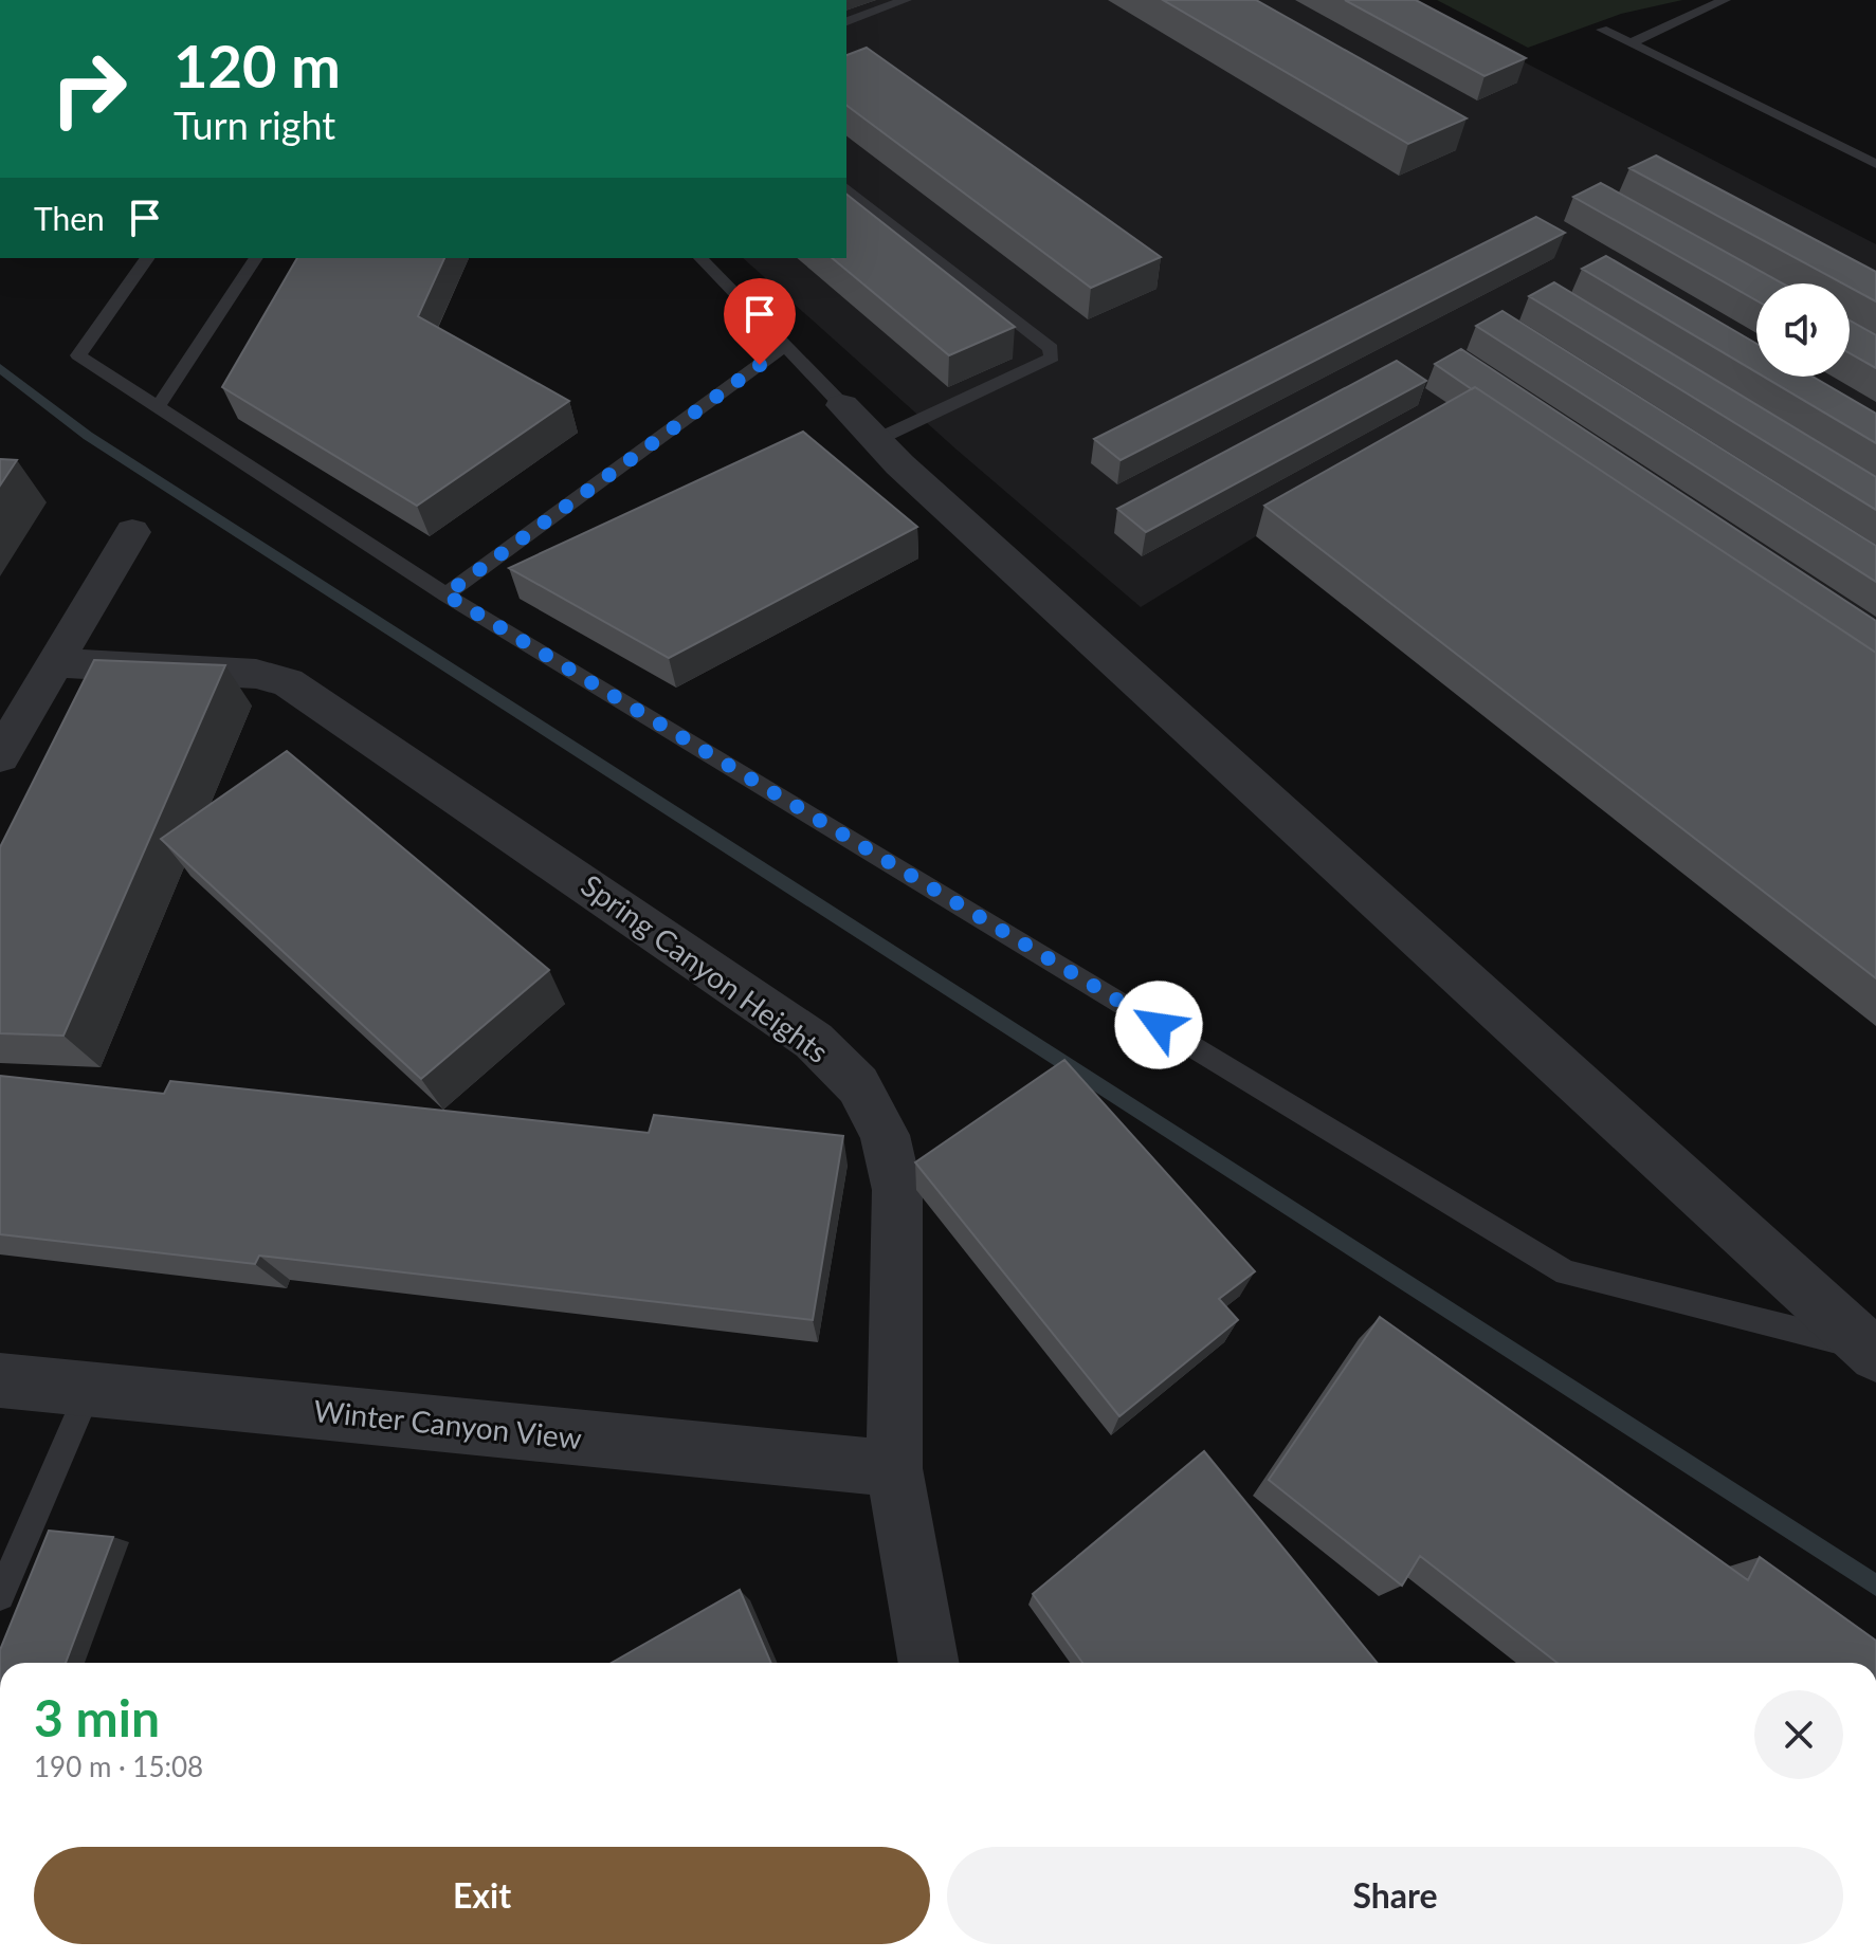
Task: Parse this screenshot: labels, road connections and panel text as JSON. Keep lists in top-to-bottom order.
{
  "streets": {
    "street": ["Spring Canyon Heights", "Winter Canyon View"]
  },
  "crossings": [
    ["Spring Canyon Heights", "Winter Canyon View"]
  ],
  "page": {
    "turn": ["120 m", "Turn right"],
    "then": "Then",
    "heading": ["3 min", "190 m · 15:08"],
    "buttons": ["Exit", "Share"]
  }
}
